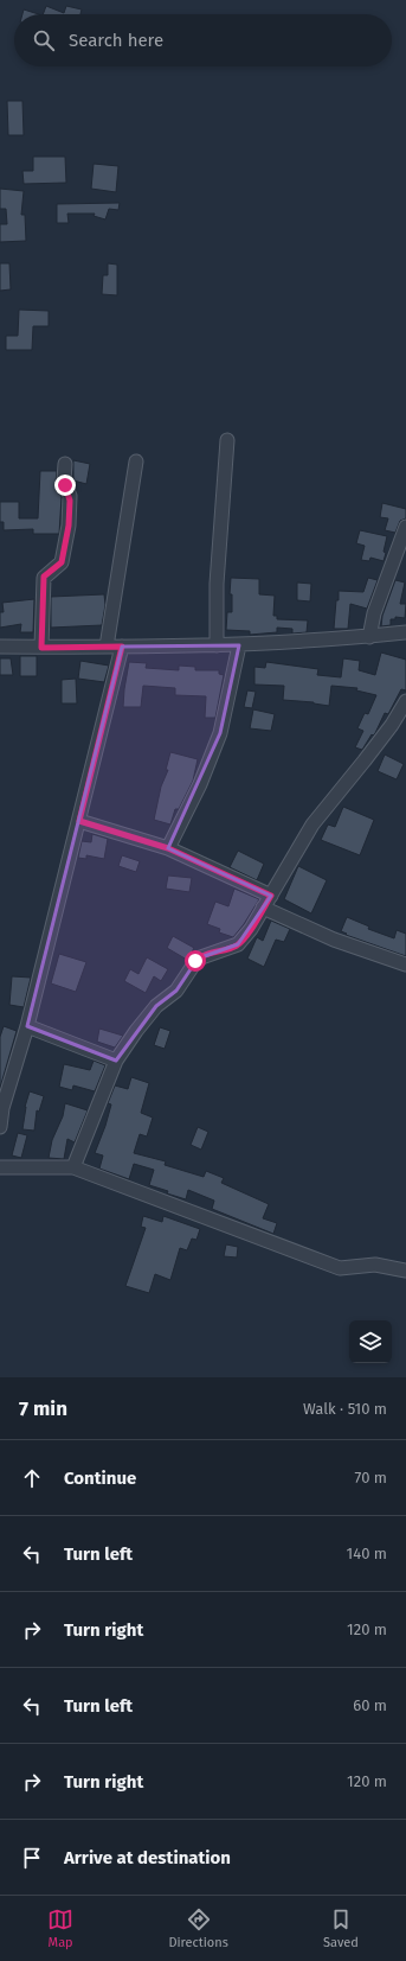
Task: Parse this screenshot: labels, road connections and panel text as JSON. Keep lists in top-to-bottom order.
{
  "page": {
    "search": "Search here",
    "heading": ["7 min", "Walk · 510 m"],
    "list": [
      ["Continue", "70 m"],
      ["Turn left", "140 m"],
      ["Turn right", "120 m"],
      ["Turn left", "60 m"],
      ["Turn right", "120 m"],
      "Arrive at destination"
    ],
    "nav": ["Map", "Directions", "Saved"]
  }
}
